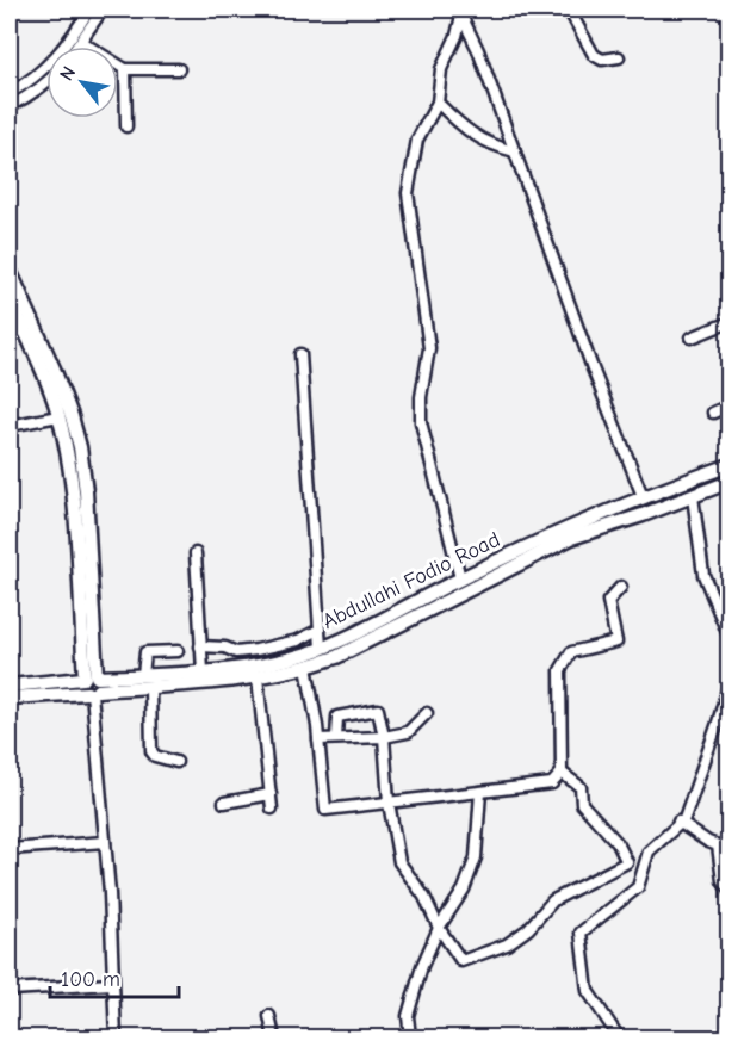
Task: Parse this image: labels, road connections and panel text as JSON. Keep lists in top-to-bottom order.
{
  "streets": {
    "main road": ["Abdullahi Fodio Road"]
  },
  "scale_bar": "100 m",
  "north": "top left"
}
